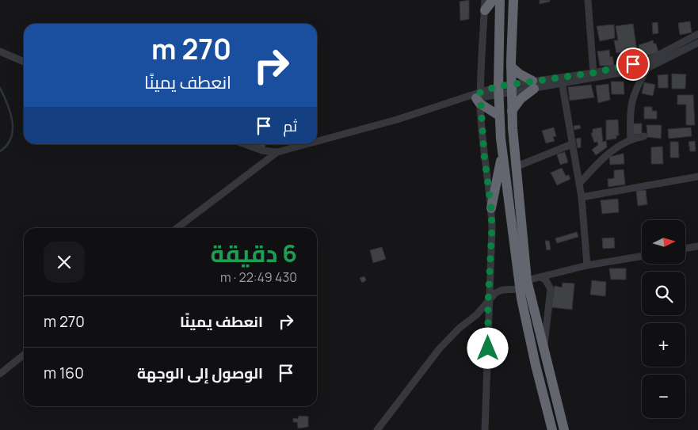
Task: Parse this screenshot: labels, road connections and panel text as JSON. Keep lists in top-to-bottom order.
{
  "north": "right",
  "page": {
    "turn": ["270 m", "انعطف يمينًا"],
    "then": "ثم",
    "map_buttons": ["+", "−"],
    "heading": ["6 دقيقة", "430 m · 22:49"],
    "list": [
      {
        "name": "انعطف يمينًا",
        "value": "270 m"
      },
      {
        "name": "الوصول إلى الوجهة",
        "value": "160 m"
      }
    ]
  }
}
